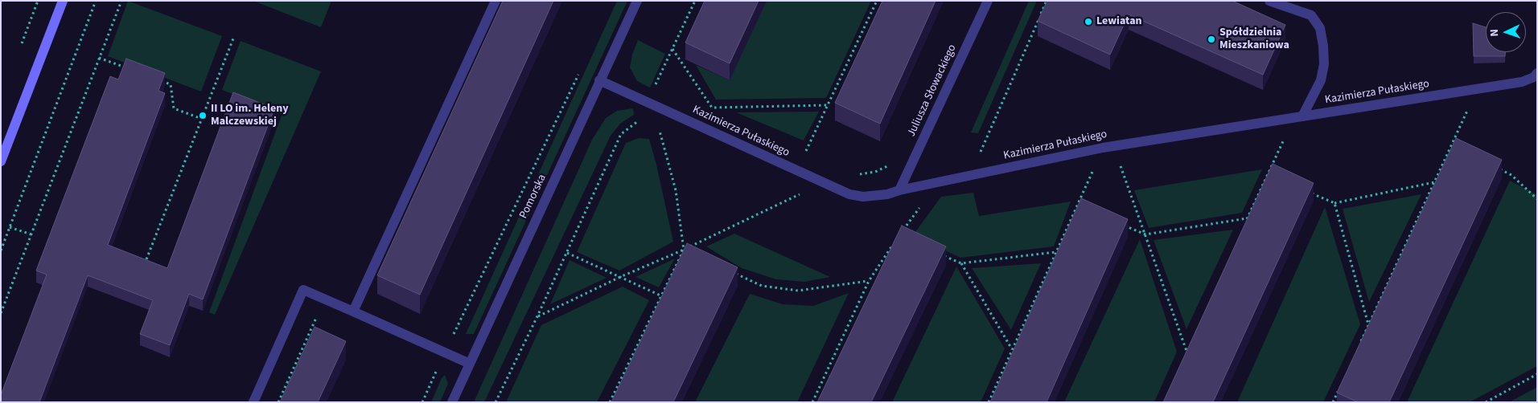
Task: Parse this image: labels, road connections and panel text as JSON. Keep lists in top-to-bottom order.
{
  "streets": {
    "street": ["Juliusza Słowackiego", "Kazimierza Pułaskiego", "Pomorska"]
  },
  "crossings": [
    ["Juliusza Słowackiego", "Kazimierza Pułaskiego"],
    ["Kazimierza Pułaskiego", "Pomorska"]
  ],
  "places": ["Lewiatan", "Spółdzielnia Mieszkaniowa", "II LO im. Heleny Malczewskiej"],
  "north": "left"
}
